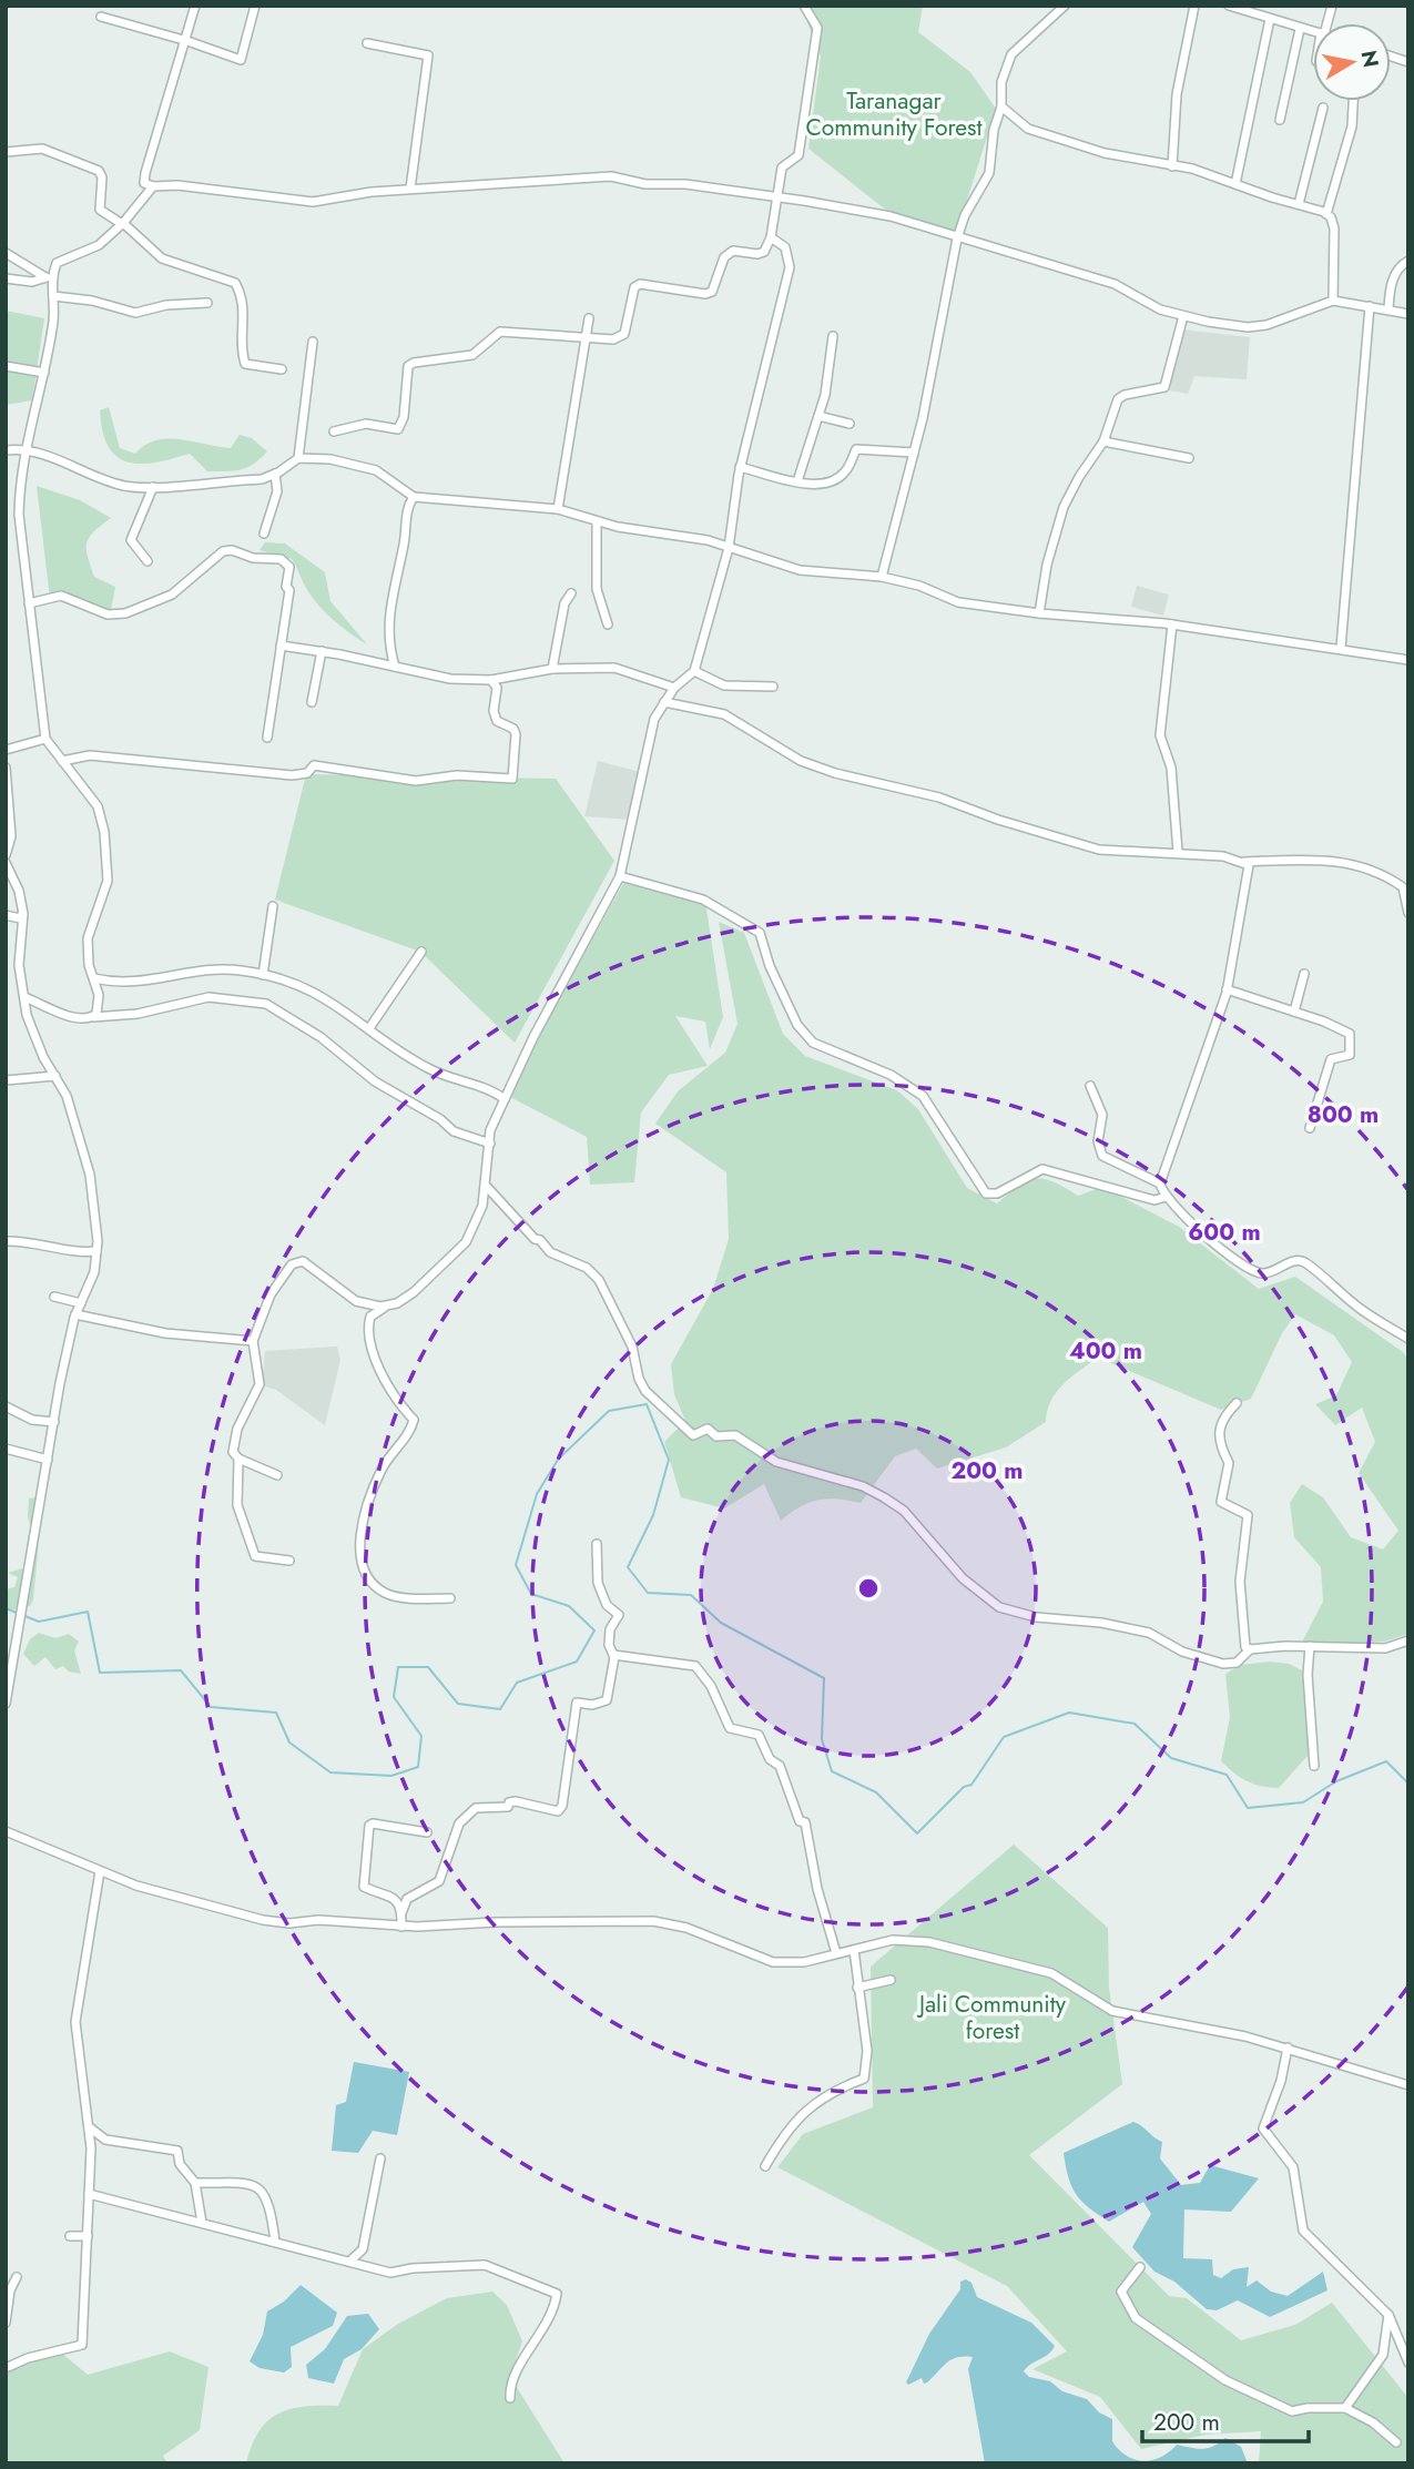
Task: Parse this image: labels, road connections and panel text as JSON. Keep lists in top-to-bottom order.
{
  "parks": ["Taranagar Community Forest", "Jali Community forest"],
  "scale_bar": "200 m",
  "north": "right",
  "rings": [
    "800 m",
    "600 m",
    "400 m",
    "200 m"
  ]
}
